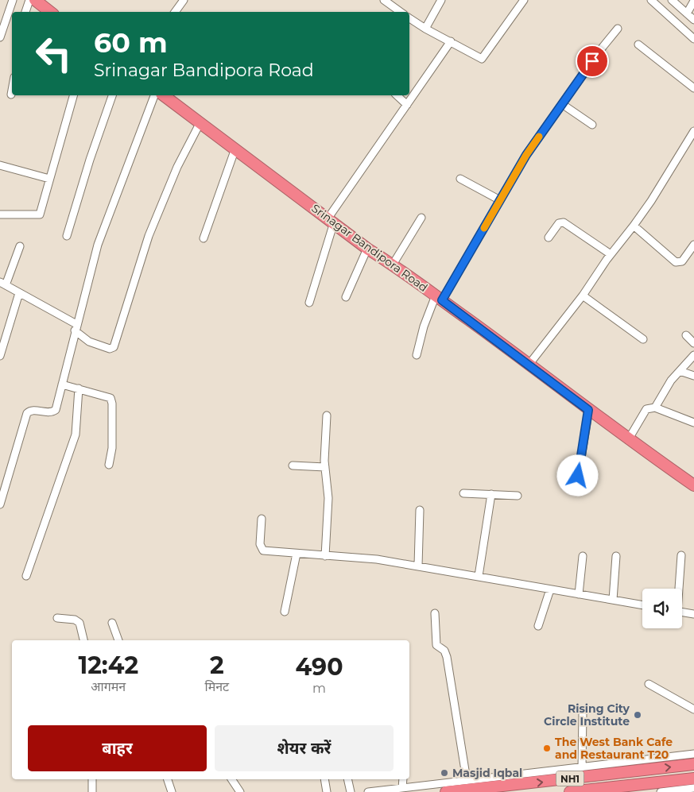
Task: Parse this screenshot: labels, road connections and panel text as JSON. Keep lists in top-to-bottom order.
{
  "streets": {
    "highway": ["Srinagar Bandipora Road", "NH1"]
  },
  "places": ["Rising City Circle Institute", "The West Bank Cafe and Restaurant T20", "Masjid Iqbal"],
  "page": {
    "turn": ["60 m", "Srinagar Bandipora Road"],
    "eta": [
      "12:42",
      "आगमन",
      "2",
      "मिनट",
      "490",
      "m"
    ],
    "buttons": ["बाहर", "शेयर करें"]
  }
}
